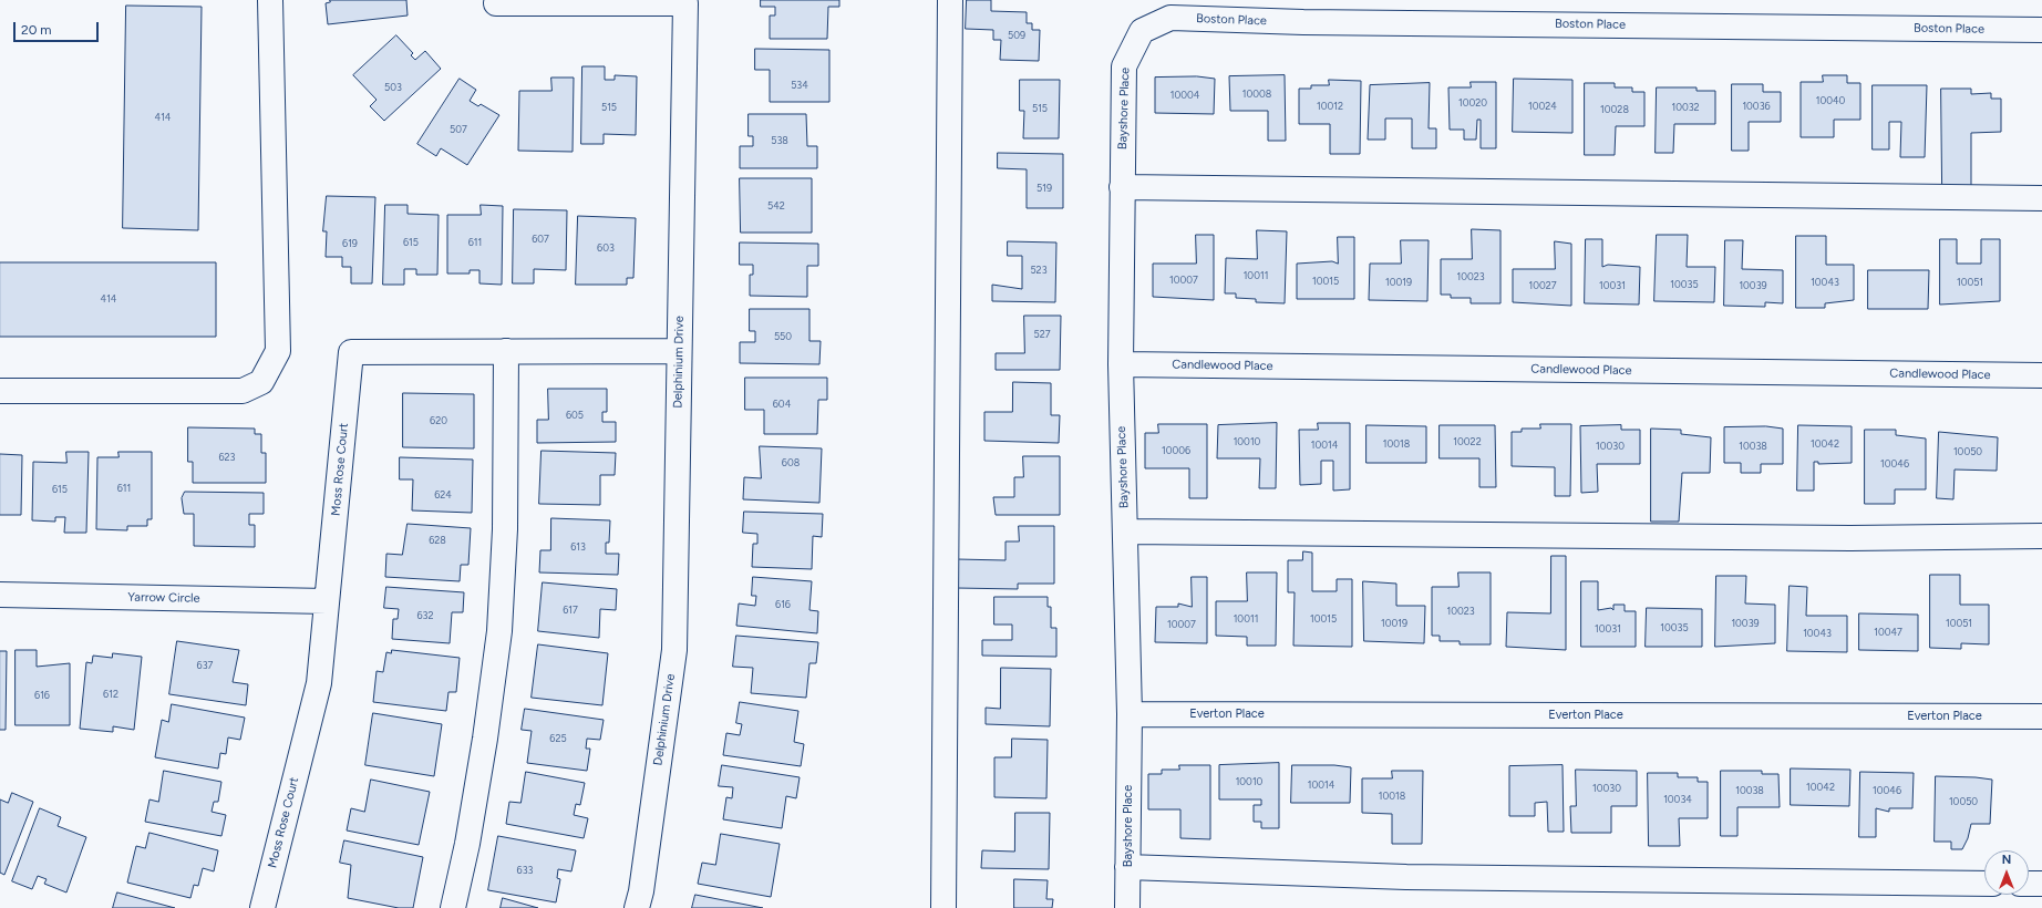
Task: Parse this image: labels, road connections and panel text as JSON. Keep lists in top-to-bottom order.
{
  "streets": {
    "street": [
      "Boston Place",
      "Bayshore Place",
      "Delphinium Drive",
      "Candlewood Place",
      "Moss Rose Court",
      "Yarrow Circle",
      "Everton Place"
    ]
  },
  "crossings": [
    ["Boston Place", "Bayshore Place"],
    ["Bayshore Place", "Candlewood Place"],
    ["Bayshore Place", "Everton Place"],
    ["Delphinium Drive", "Moss Rose Court"],
    ["Moss Rose Court", "Yarrow Circle"]
  ],
  "house_numbers": [
    "509",
    "534",
    "503",
    "10008",
    "10004",
    "10040",
    "10020",
    "10012",
    "10024",
    "10036",
    "515",
    "10032",
    "515",
    "10028",
    "414",
    "507",
    "538",
    "519",
    "542",
    "607",
    "615",
    "611",
    "619",
    "603",
    "523",
    "10011",
    "10023",
    "10007",
    "10015",
    "10019",
    "10043",
    "10051",
    "10035",
    "10027",
    "10031",
    "10039",
    "414",
    "527",
    "550",
    "604",
    "605",
    "620",
    "10010",
    "10022",
    "10018",
    "10042",
    "10014",
    "10030",
    "10038",
    "10006",
    "10050",
    "623",
    "608",
    "10046",
    "611",
    "615",
    "624",
    "628",
    "613",
    "616",
    "617",
    "10023",
    "632",
    "10011",
    "10015",
    "10019",
    "10039",
    "10051",
    "10007",
    "10035",
    "10031",
    "10047",
    "10043",
    "637",
    "612",
    "616",
    "625",
    "10010",
    "10014",
    "10042",
    "10030",
    "10038",
    "10046",
    "10018",
    "10034",
    "10050",
    "633"
  ],
  "scale_bar": "20 m",
  "north": "top"
}
